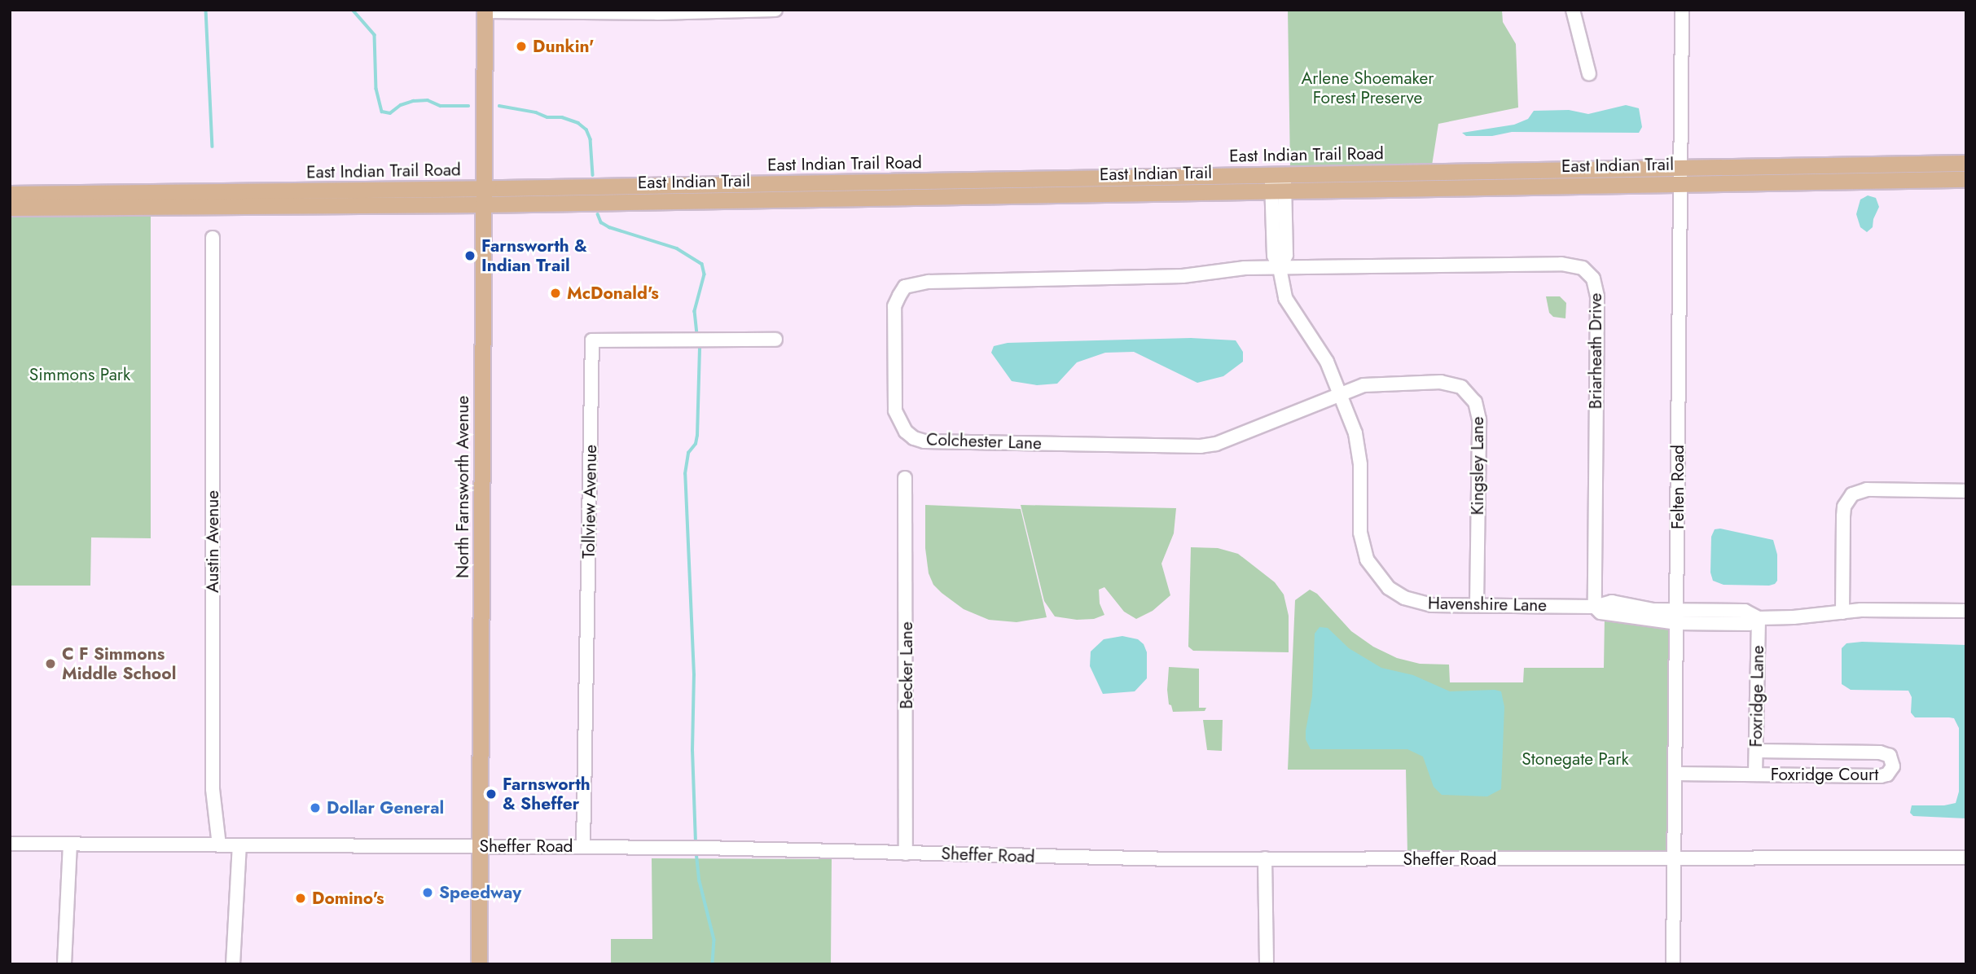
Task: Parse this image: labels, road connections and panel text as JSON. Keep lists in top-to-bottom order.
{
  "streets": {
    "main road": ["East Indian Trail Road", "East Indian Trail", "North Farnsworth Avenue"],
    "street": [
      "Briarheath Drive",
      "Colchester Lane",
      "Kingsley Lane",
      "Felten Road",
      "Tollview Avenue",
      "Austin Avenue",
      "Havenshire Lane",
      "Becker Lane",
      "Foxridge Lane",
      "Foxridge Court",
      "Sheffer Road"
    ]
  },
  "crossings": [
    ["East Indian Trail Road", "East Indian Trail"],
    ["East Indian Trail Road", "North Farnsworth Avenue"],
    ["East Indian Trail Road", "Felten Road"],
    ["East Indian Trail Road", "Havenshire Lane"],
    ["East Indian Trail", "North Farnsworth Avenue"],
    ["East Indian Trail", "Felten Road"],
    ["East Indian Trail", "Havenshire Lane"],
    ["Briarheath Drive", "Colchester Lane"],
    ["Briarheath Drive", "Havenshire Lane"],
    ["Colchester Lane", "Kingsley Lane"],
    ["Colchester Lane", "Havenshire Lane"],
    ["Kingsley Lane", "Havenshire Lane"],
    ["North Farnsworth Avenue", "Sheffer Road"],
    ["Felten Road", "Havenshire Lane"],
    ["Felten Road", "Foxridge Court"],
    ["Felten Road", "Sheffer Road"],
    ["Tollview Avenue", "Sheffer Road"],
    ["Austin Avenue", "Sheffer Road"],
    ["Havenshire Lane", "Foxridge Lane"],
    ["Becker Lane", "Sheffer Road"],
    ["Foxridge Lane", "Foxridge Court"]
  ],
  "parks": ["Arlene Shoemaker Forest Preserve", "Simmons Park", "Stonegate Park"],
  "places": [
    "Dunkin'",
    "Farnsworth & Indian Trail",
    "McDonald's",
    "C F Simmons Middle School",
    "Farnsworth & Sheffer",
    "Dollar General",
    "Speedway",
    "Domino's"
  ]
}
